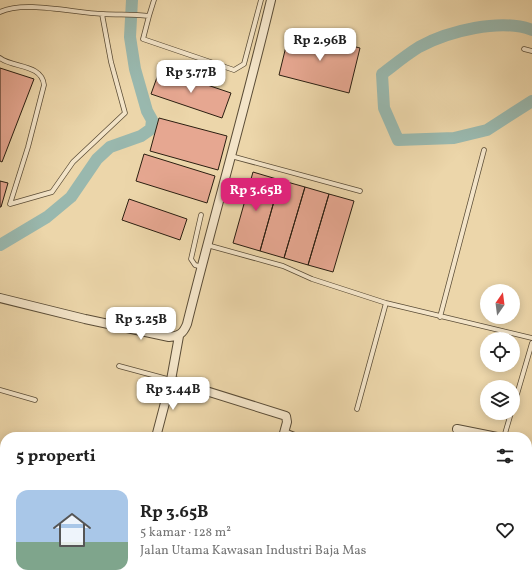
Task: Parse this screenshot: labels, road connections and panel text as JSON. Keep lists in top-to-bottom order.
{
  "north": "top",
  "page": {
    "price": [
      "Rp 2.96B",
      "Rp 3.77B",
      "Rp 3.65B",
      "Rp 3.25B",
      "Rp 3.44B"
    ],
    "heading": "5 properti",
    "list": [
      {
        "name": "Rp 3.65B",
        "note": "5 kamar · 128 m² · Jalan Utama Kawasan Industri Baja Mas"
      }
    ]
  }
}
